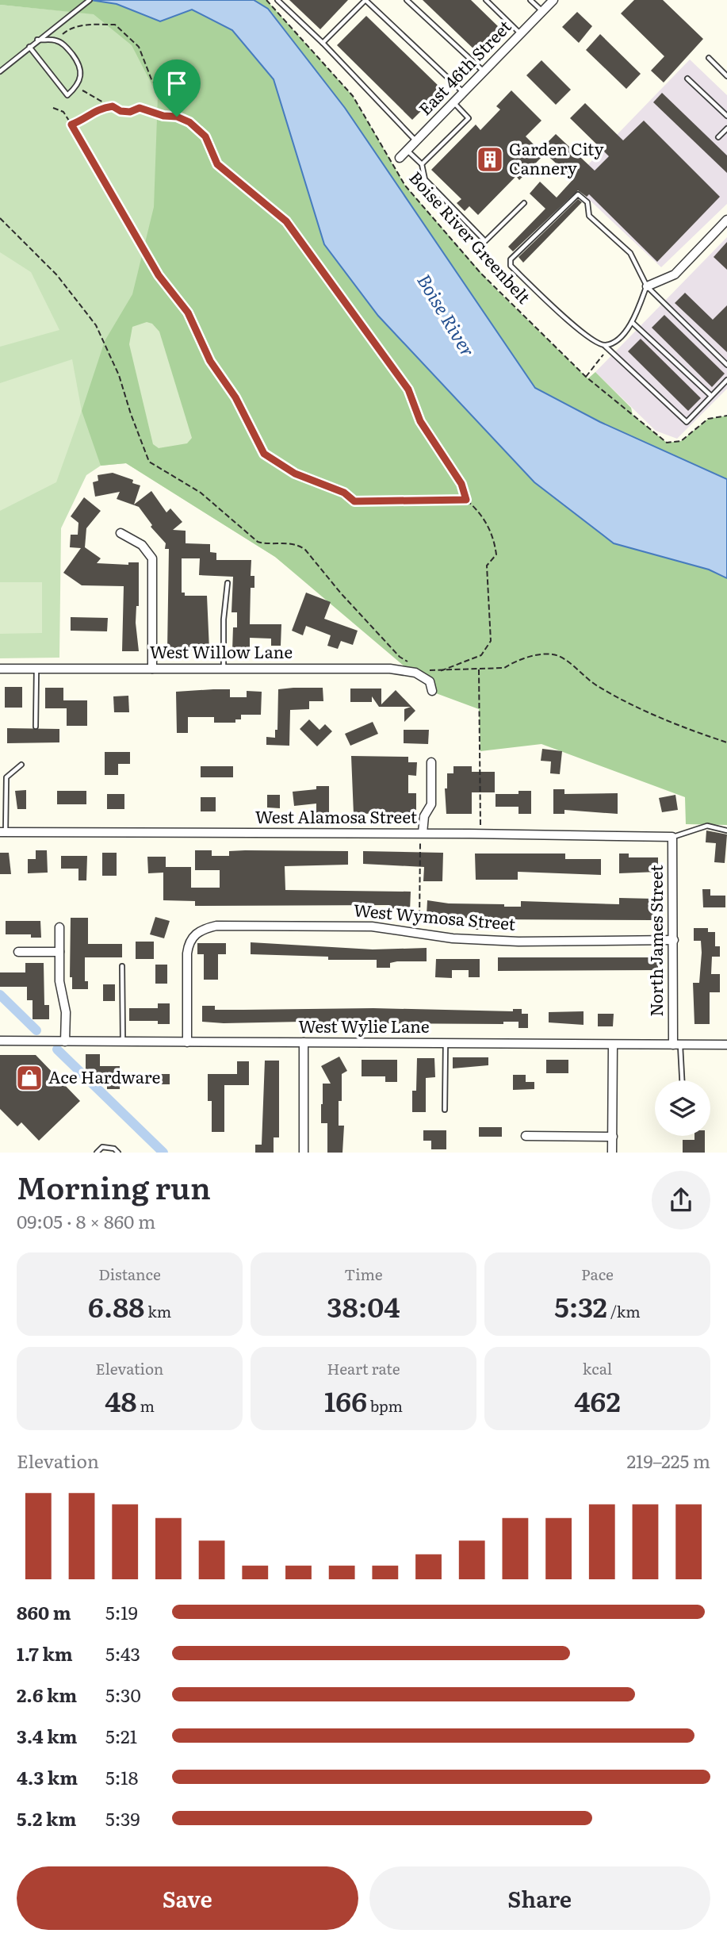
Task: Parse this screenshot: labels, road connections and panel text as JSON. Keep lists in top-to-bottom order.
{
  "streets": {
    "street": [
      "East 46th Street",
      "West Willow Lane",
      "West Alamosa Street",
      "West Wymosa Street",
      "North James Street",
      "West Wylie Lane"
    ],
    "path": ["Boise River Greenbelt"]
  },
  "crossings": [
    ["West Alamosa Street", "North James Street"],
    ["West Wymosa Street", "North James Street"],
    ["West Wymosa Street", "West Wylie Lane"],
    ["North James Street", "West Wylie Lane"]
  ],
  "water": ["Boise River"],
  "places": {
    "building": ["Garden City Cannery"],
    "shop": ["Ace Hardware"]
  },
  "page": {
    "heading": ["Morning run", "09:05 · 8 × 860 m"],
    "stats": [
      ["Distance", "6.88 km"],
      ["Time", "38:04"],
      ["Pace", "5:32 /km"],
      ["Elevation", "48 m"],
      ["Heart rate", "166 bpm"],
      ["kcal", "462"]
    ],
    "chart": ["Elevation", "219–225 m"],
    "list": [
      {
        "name": "860 m",
        "note": "5:19"
      },
      {
        "name": "1.7 km",
        "note": "5:43"
      },
      {
        "name": "2.6 km",
        "note": "5:30"
      },
      {
        "name": "3.4 km",
        "note": "5:21"
      },
      {
        "name": "4.3 km",
        "note": "5:18"
      },
      {
        "name": "5.2 km",
        "note": "5:39"
      }
    ],
    "buttons": ["Save", "Share"]
  }
}
